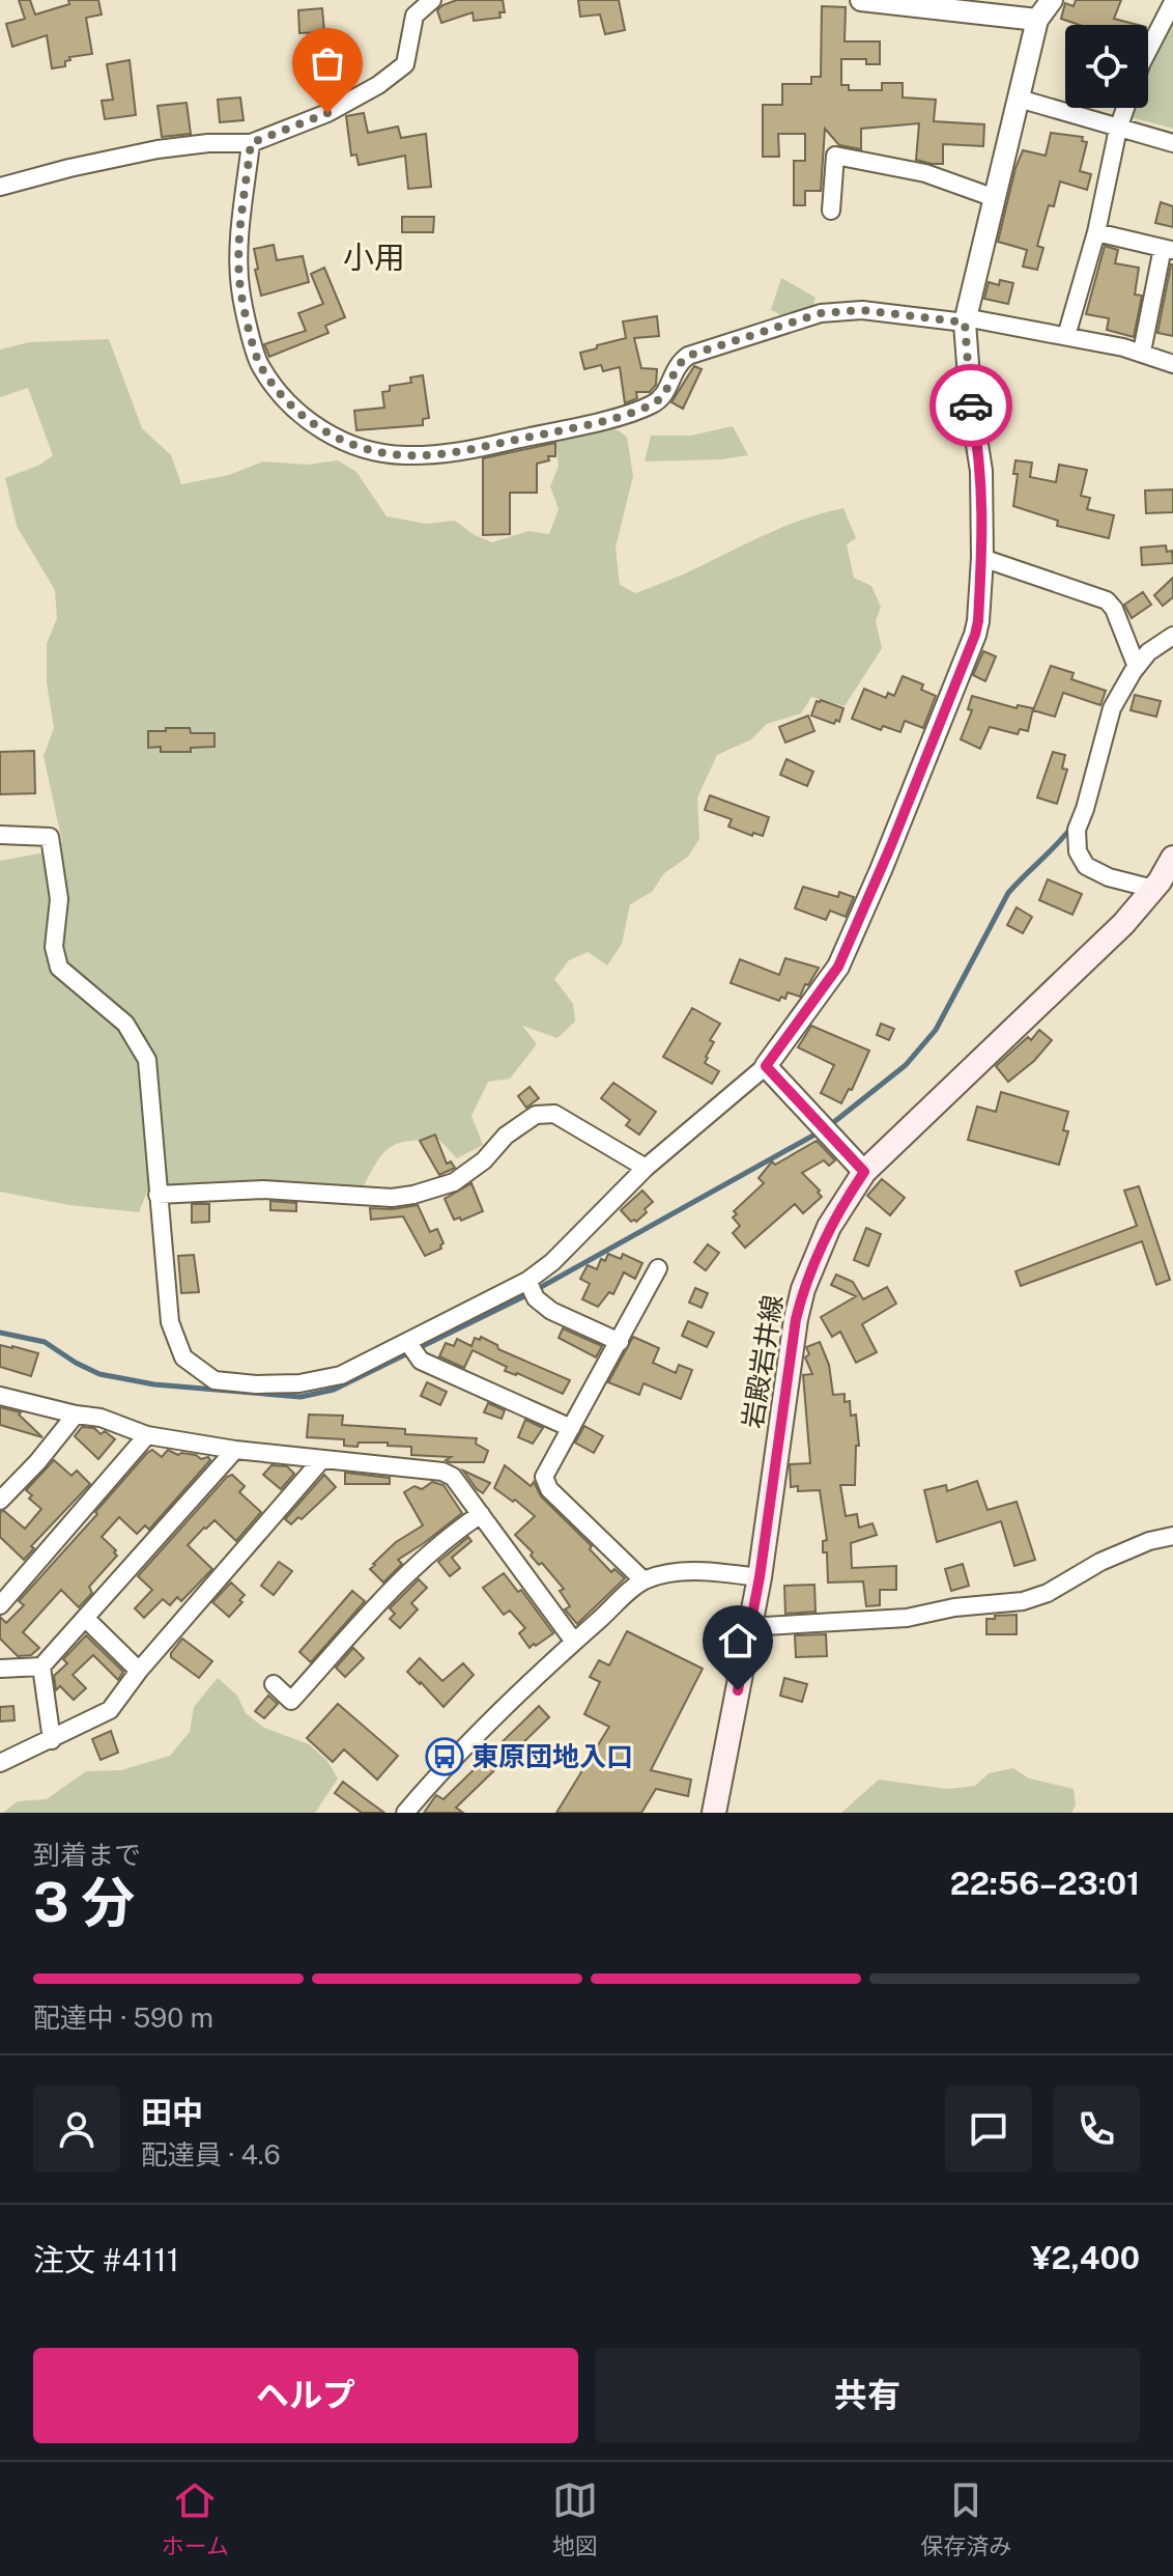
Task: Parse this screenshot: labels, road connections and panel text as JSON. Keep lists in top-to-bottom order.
{
  "streets": {
    "main road": ["岩殿岩井線"]
  },
  "districts": ["小用"],
  "places": {
    "bus stop": ["東原団地入口"]
  },
  "page": {
    "heading": ["3 分", "到着まで", "22:56–23:01"],
    "panel": [
      "田中",
      "配達員 · 4.6",
      "注文 #4111",
      "¥2,400"
    ],
    "bar": "配達中 · 590 m",
    "buttons": ["ヘルプ", "共有"],
    "tabs": ["ホーム", "地図", "保存済み"]
  }
}
